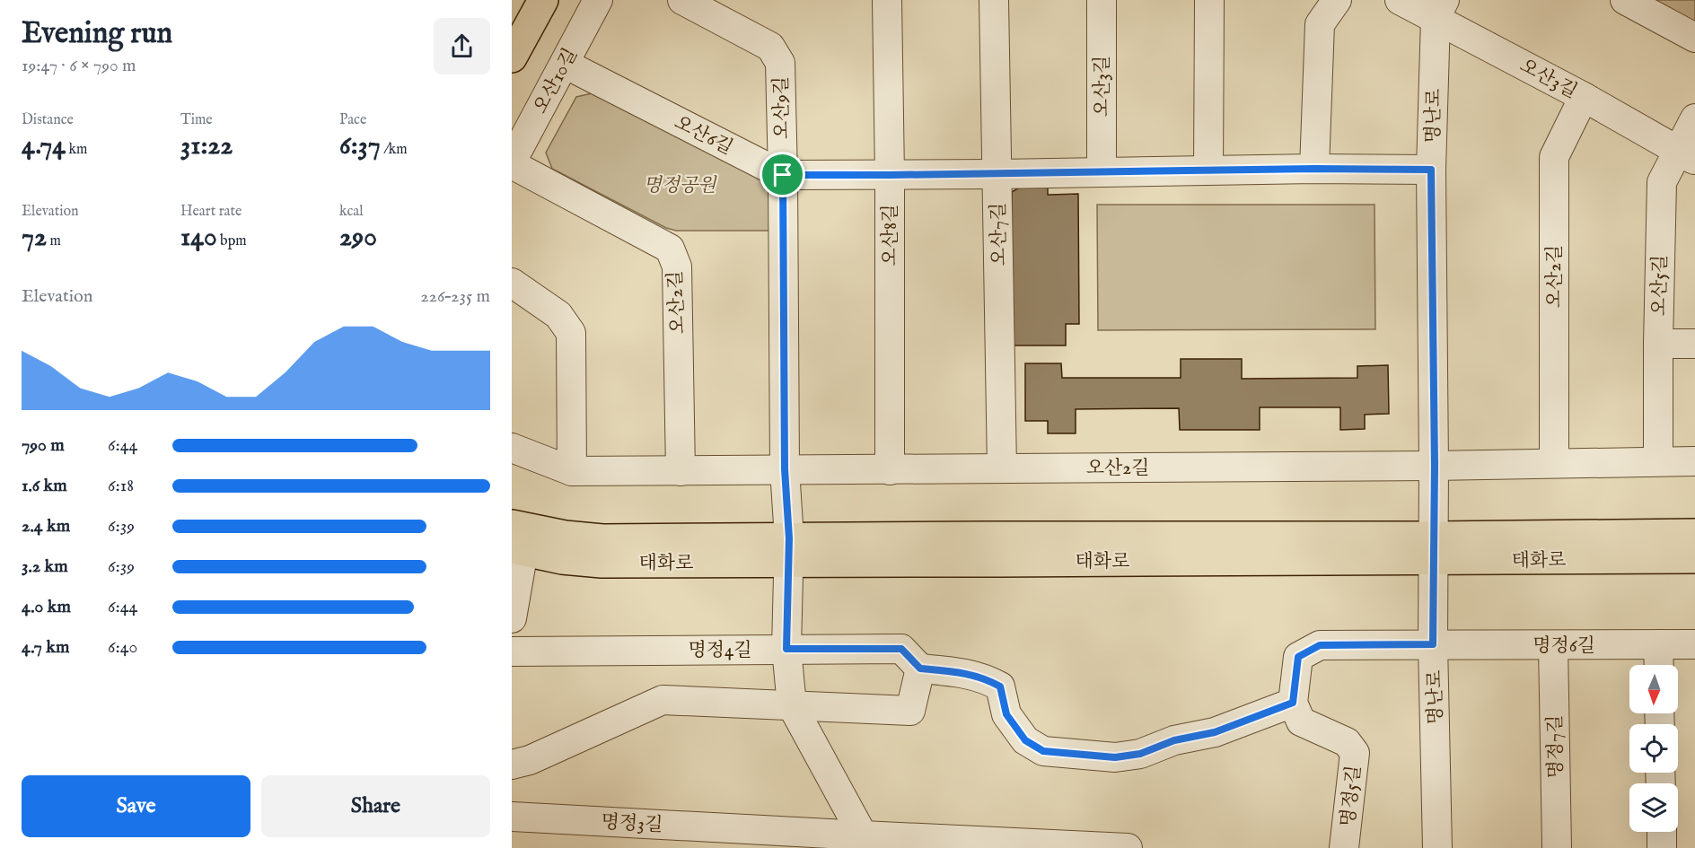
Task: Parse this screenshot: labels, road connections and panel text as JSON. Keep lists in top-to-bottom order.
{
  "streets": {
    "main road": ["태화로"],
    "street": [
      "오산3길",
      "오산10길",
      "오산9길",
      "명난로",
      "오산6길",
      "오산7길",
      "오산8길",
      "오산2길",
      "오산5길",
      "명정6길",
      "명정4길",
      "명정7길",
      "명정5길",
      "명정3길"
    ]
  },
  "crossings": [
    ["오산3길", "명난로"],
    ["오산3길", "오산6길"],
    ["오산3길", "오산2길"],
    ["오산3길", "오산5길"],
    ["오산10길", "오산6길"],
    ["오산10길", "오산2길"],
    ["오산9길", "오산6길"],
    ["오산9길", "오산2길"],
    ["오산9길", "태화로"],
    ["명난로", "오산6길"],
    ["명난로", "오산2길"],
    ["명난로", "태화로"],
    ["명난로", "명정6길"],
    ["오산6길", "오산7길"],
    ["오산6길", "오산8길"],
    ["오산7길", "오산2길"],
    ["오산8길", "오산2길"],
    ["오산2길", "오산5길"],
    ["명정6길", "명정7길"]
  ],
  "parks": ["명정공원"],
  "north": "bottom",
  "page": {
    "heading": ["Evening run", "19:47 · 6 × 790 m"],
    "stats": [
      ["Distance", "4.74 km"],
      ["Time", "31:22"],
      ["Pace", "6:37 /km"],
      ["Elevation", "72 m"],
      ["Heart rate", "140 bpm"],
      ["kcal", "290"]
    ],
    "chart": ["Elevation", "226–235 m"],
    "list": [
      {
        "name": "790 m",
        "note": "6:44"
      },
      {
        "name": "1.6 km",
        "note": "6:18"
      },
      {
        "name": "2.4 km",
        "note": "6:39"
      },
      {
        "name": "3.2 km",
        "note": "6:39"
      },
      {
        "name": "4.0 km",
        "note": "6:44"
      },
      {
        "name": "4.7 km",
        "note": "6:40"
      }
    ],
    "buttons": ["Save", "Share"]
  }
}
